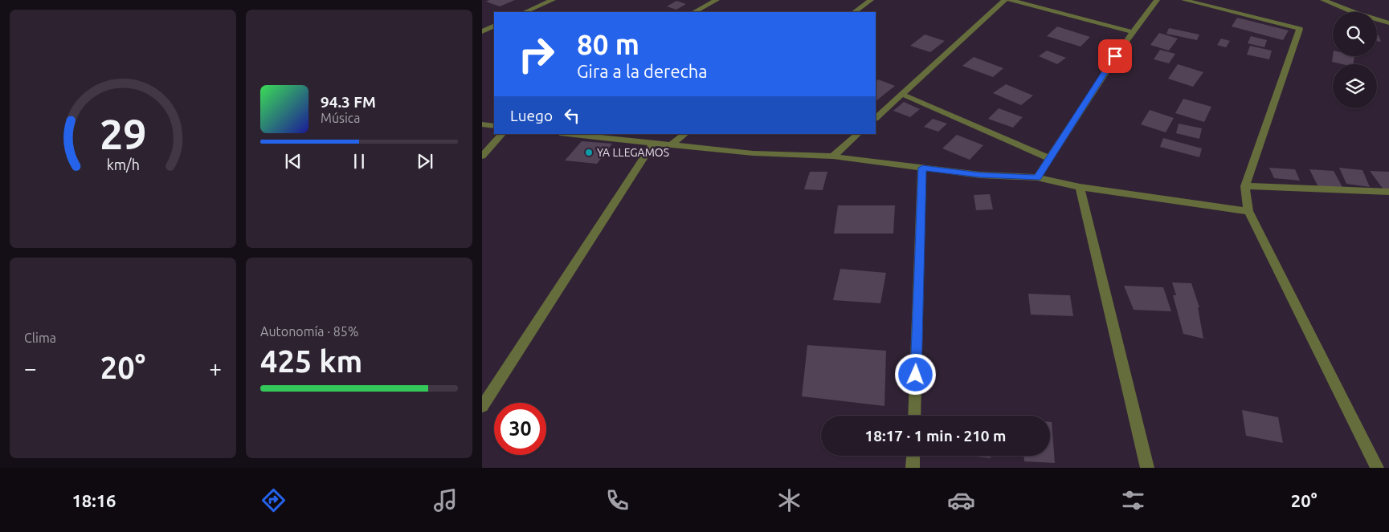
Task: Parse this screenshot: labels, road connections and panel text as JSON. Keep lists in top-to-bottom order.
{
  "places": ["YA LLEGAMOS"],
  "page": {
    "turn": ["80 m", "Gira a la derecha"],
    "song": ["94.3 FM", "Música"],
    "then": "Luego",
    "tile": [
      "Clima",
      ["Autonomía · 85%", "425 km"]
    ],
    "heat": ["−", "20°", "+"],
    "limit": "30",
    "trip": "18:17 · 1 min · 210 m",
    "tabs": ["18:16", "20°"],
    "gauge": ["29", "km/h"]
  }
}
